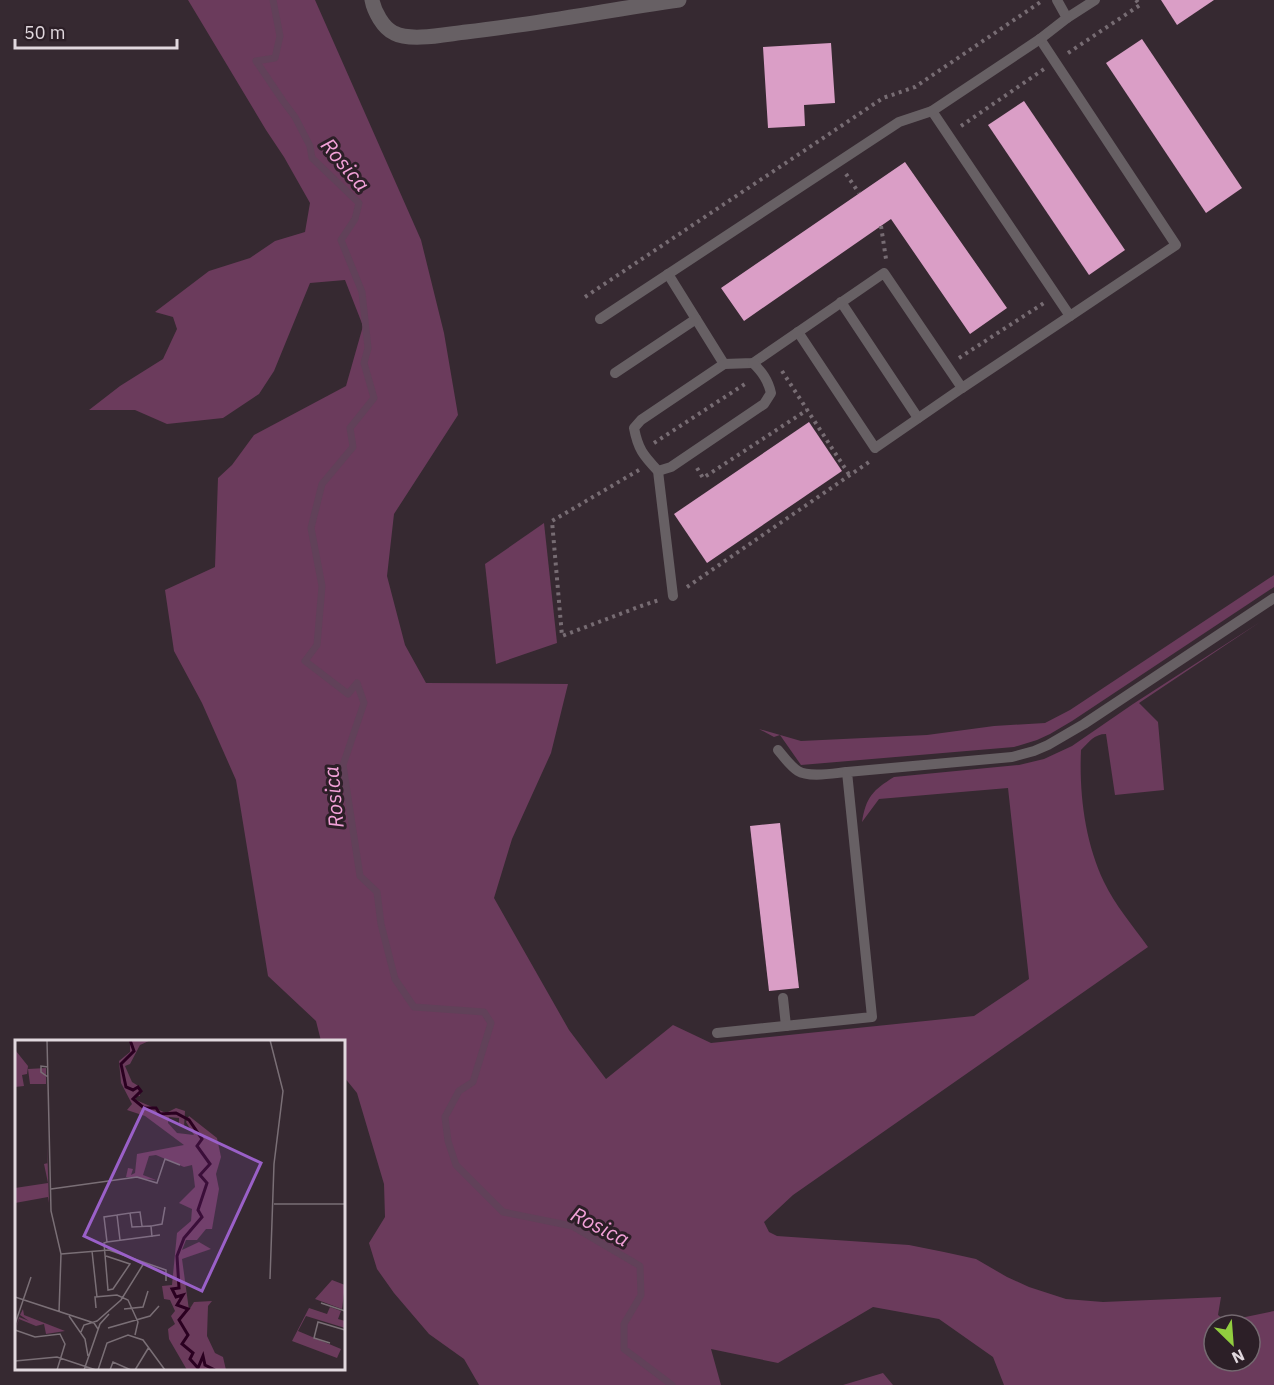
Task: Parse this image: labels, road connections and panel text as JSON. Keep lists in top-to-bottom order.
{
  "water": ["Rosica"],
  "scale_bar": "50 m",
  "north": "bottom right"
}
